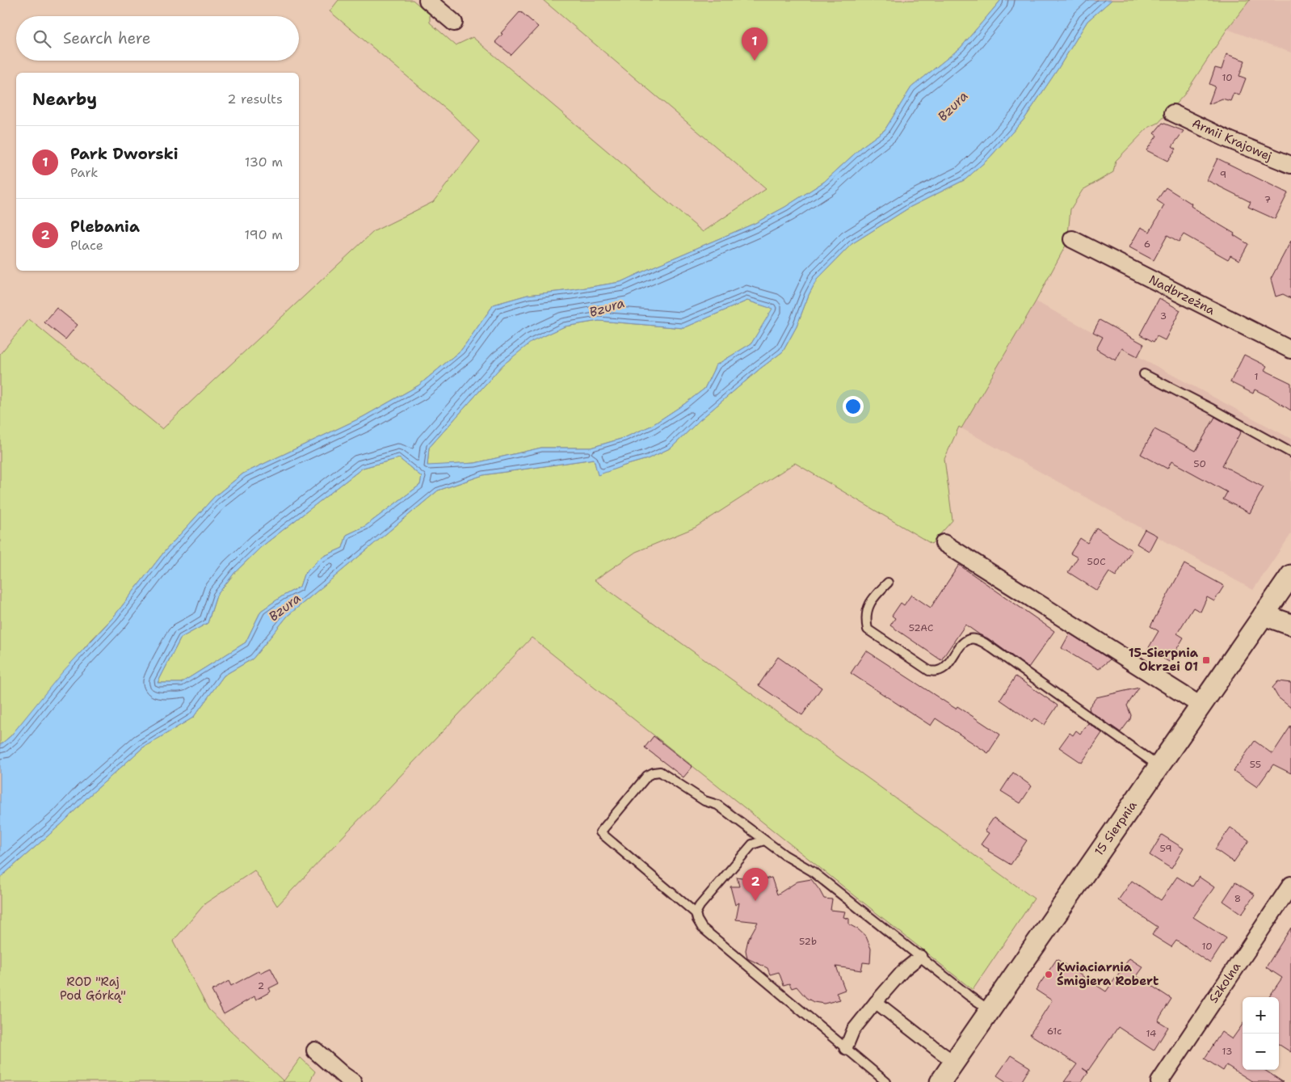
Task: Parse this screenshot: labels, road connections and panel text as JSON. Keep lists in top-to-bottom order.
{
  "streets": {
    "street": [
      "Armii Krajowej",
      "Nadbrzeżna",
      "15 Sierpnia",
      "Szkolna"
    ]
  },
  "water": ["Bzura"],
  "parks": ["ROD \"Raj Pod Górką\""],
  "places": {
    "transit": ["15-Sierpnia Okrzei 01"],
    "other": ["Kwiaciarnia Śmigiera Robert"]
  },
  "house_numbers": [
    "10",
    "9",
    "7",
    "6",
    "3",
    "1",
    "50",
    "50C",
    "52AC",
    "55",
    "59",
    "8",
    "52b",
    "10",
    "2",
    "61c",
    "14",
    "13"
  ],
  "page": {
    "search": "Search here",
    "pins": ["1", "2"],
    "heading": ["Nearby", "2 results"],
    "list": [
      {
        "mark": "1",
        "name": "Park Dworski",
        "note": "Park",
        "value": "130 m"
      },
      {
        "mark": "2",
        "name": "Plebania",
        "note": "Place",
        "value": "190 m"
      }
    ],
    "map_buttons": ["+", "−"]
  }
}
